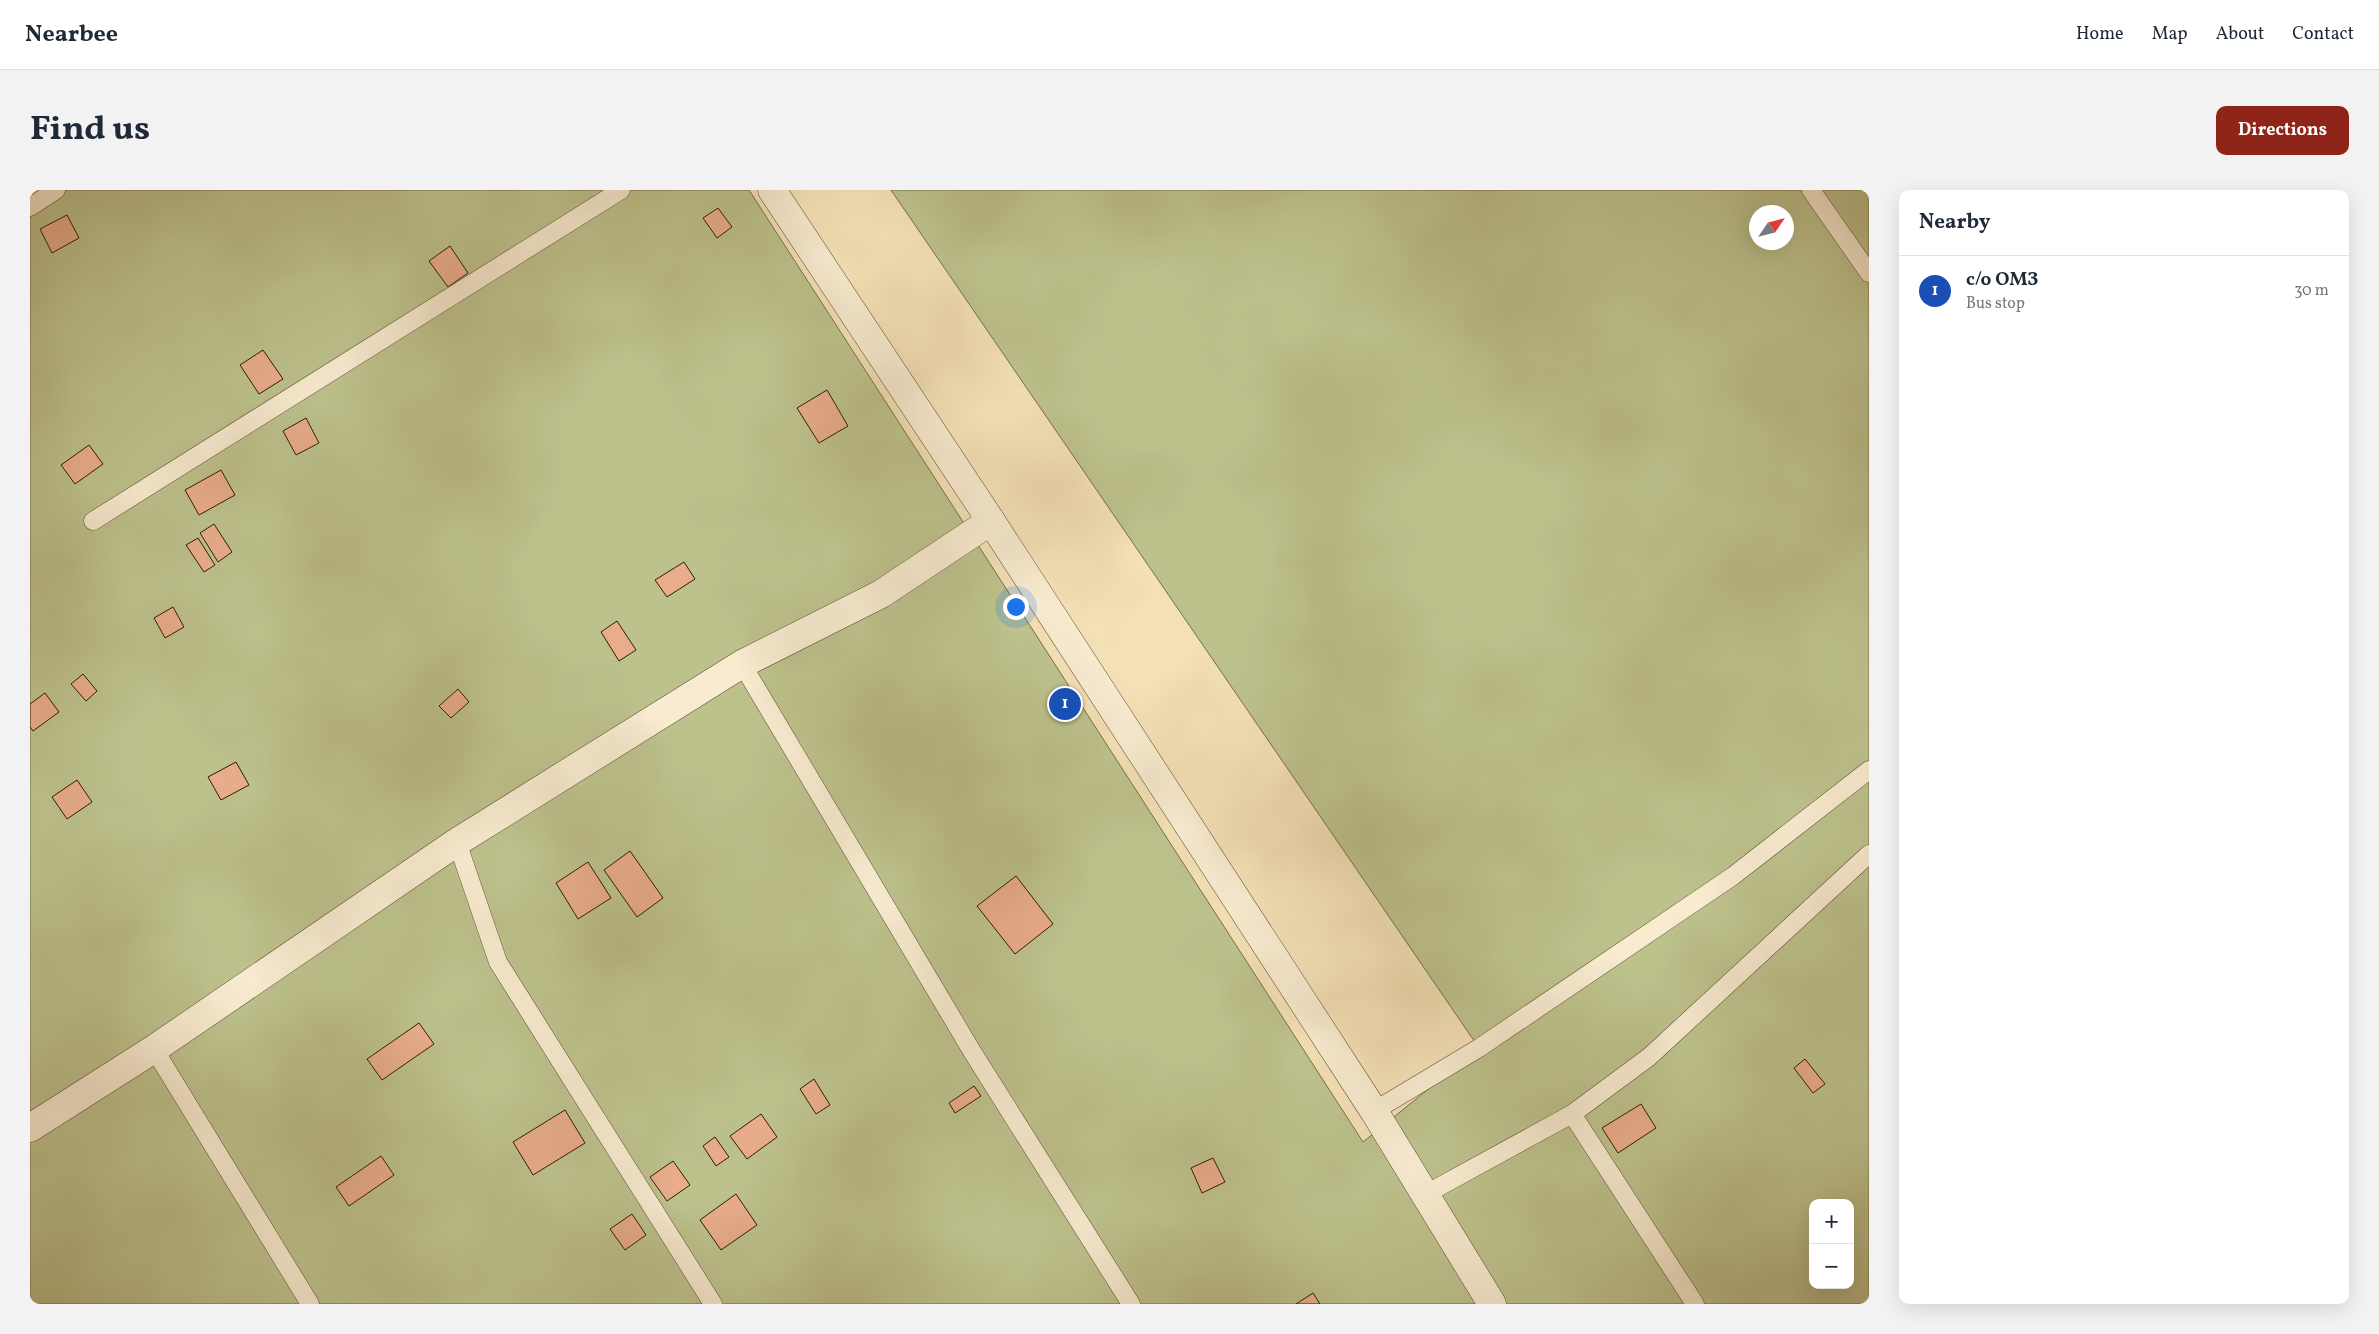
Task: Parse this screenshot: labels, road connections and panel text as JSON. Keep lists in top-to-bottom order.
{
  "north": "top right",
  "page": {
    "header": "Nearbee",
    "nav": [
      "Home",
      "Map",
      "About",
      "Contact"
    ],
    "title": "Find us",
    "buttons": "Directions",
    "heading": "Nearby",
    "list": [
      {
        "mark": "1",
        "name": "с/о ОМЗ",
        "note": "Bus stop",
        "value": "30 m"
      }
    ],
    "pins": "1",
    "map_buttons": ["+", "−"]
  }
}
